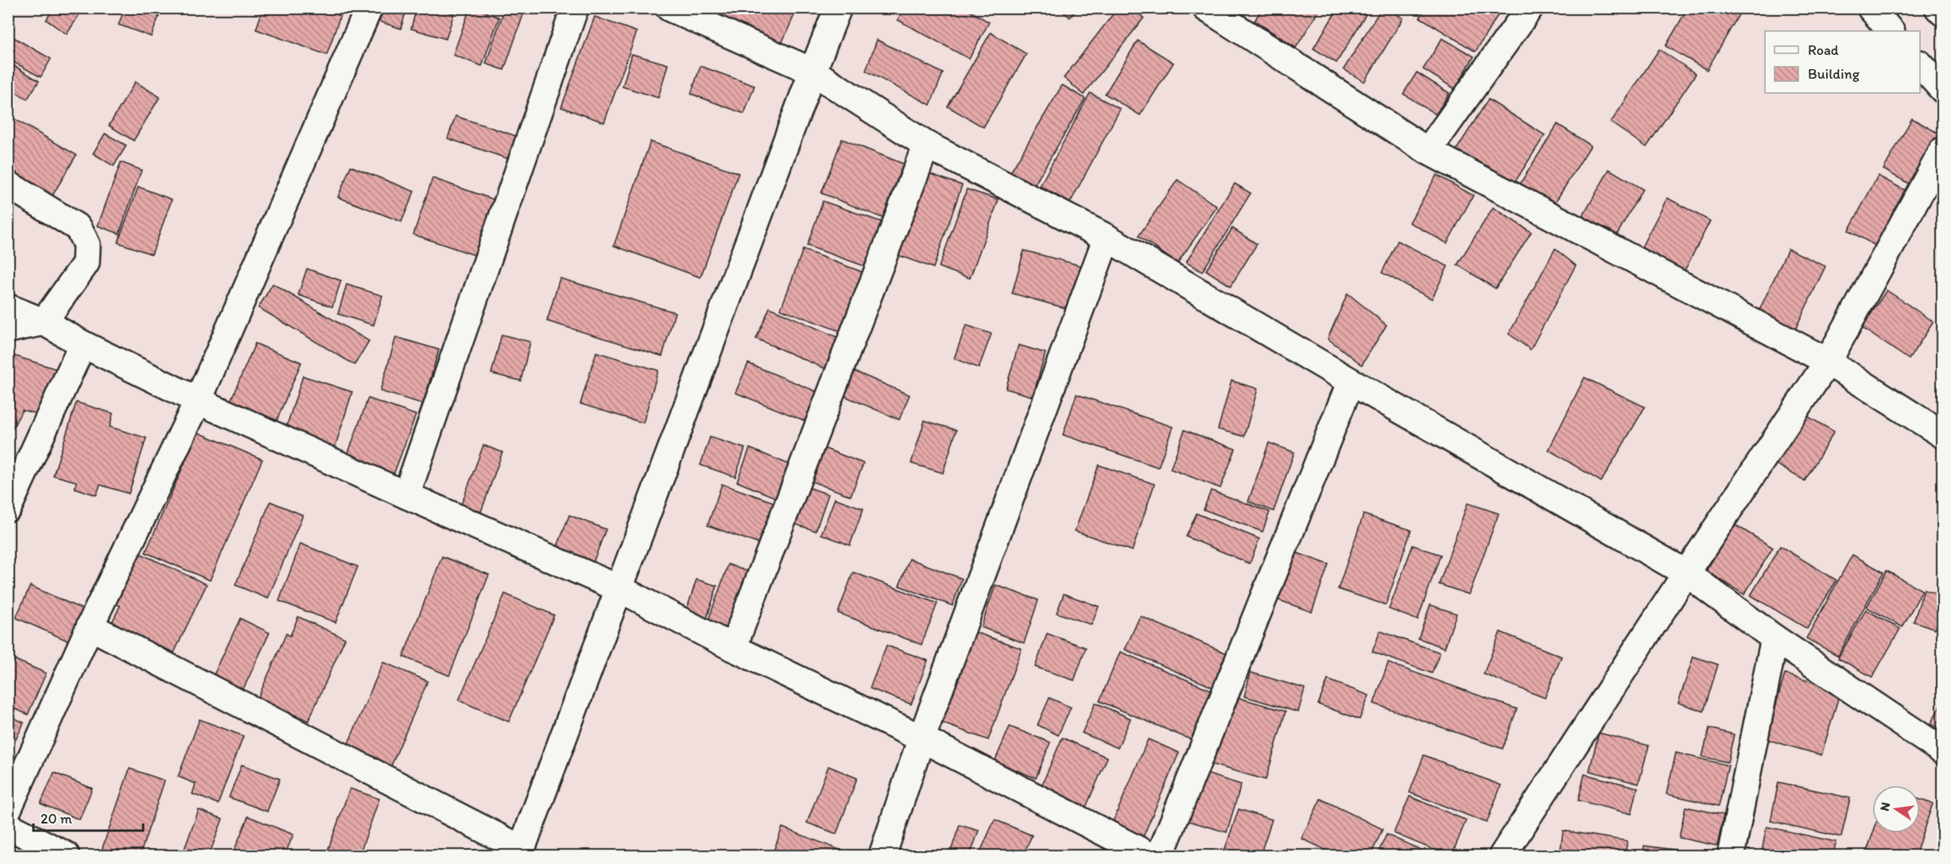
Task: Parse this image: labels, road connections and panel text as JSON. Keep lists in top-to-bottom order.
{
  "legend": ["Road", "Building"],
  "scale_bar": "20 m",
  "north": "left"
}
